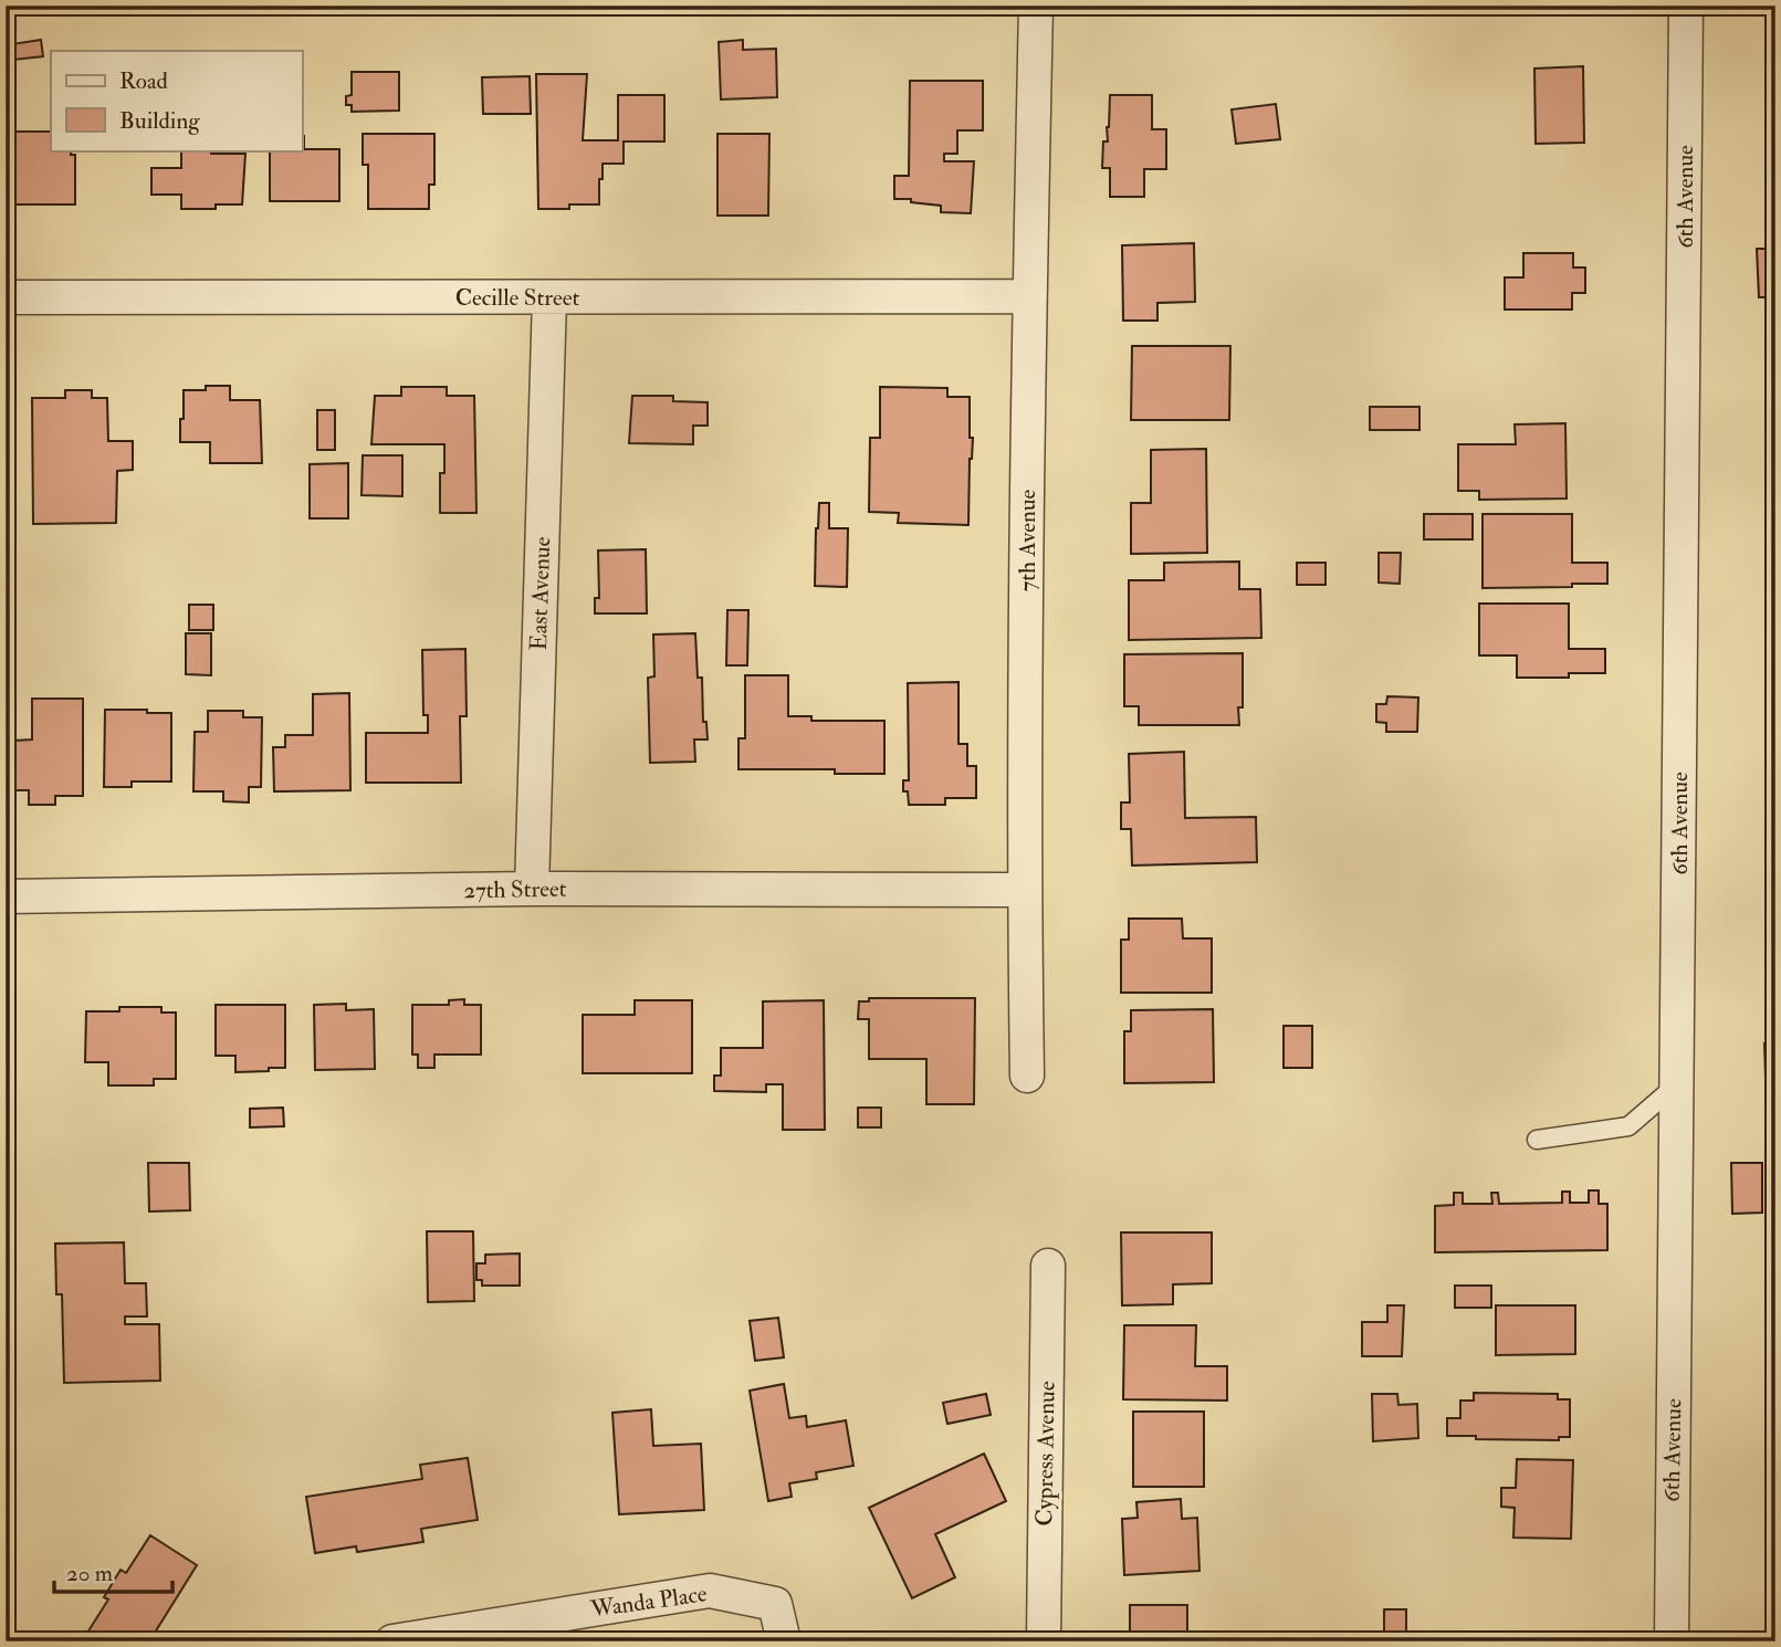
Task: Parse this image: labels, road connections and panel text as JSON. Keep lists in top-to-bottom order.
{
  "streets": {
    "street": [
      "6th Avenue",
      "Cecille Street",
      "7th Avenue",
      "East Avenue",
      "27th Street",
      "Cypress Avenue",
      "Wanda Place"
    ]
  },
  "crossings": [
    ["Cecille Street", "7th Avenue"],
    ["Cecille Street", "East Avenue"],
    ["7th Avenue", "27th Street"],
    ["East Avenue", "27th Street"]
  ],
  "legend": ["Road", "Building"],
  "scale_bar": "20 m"
}
